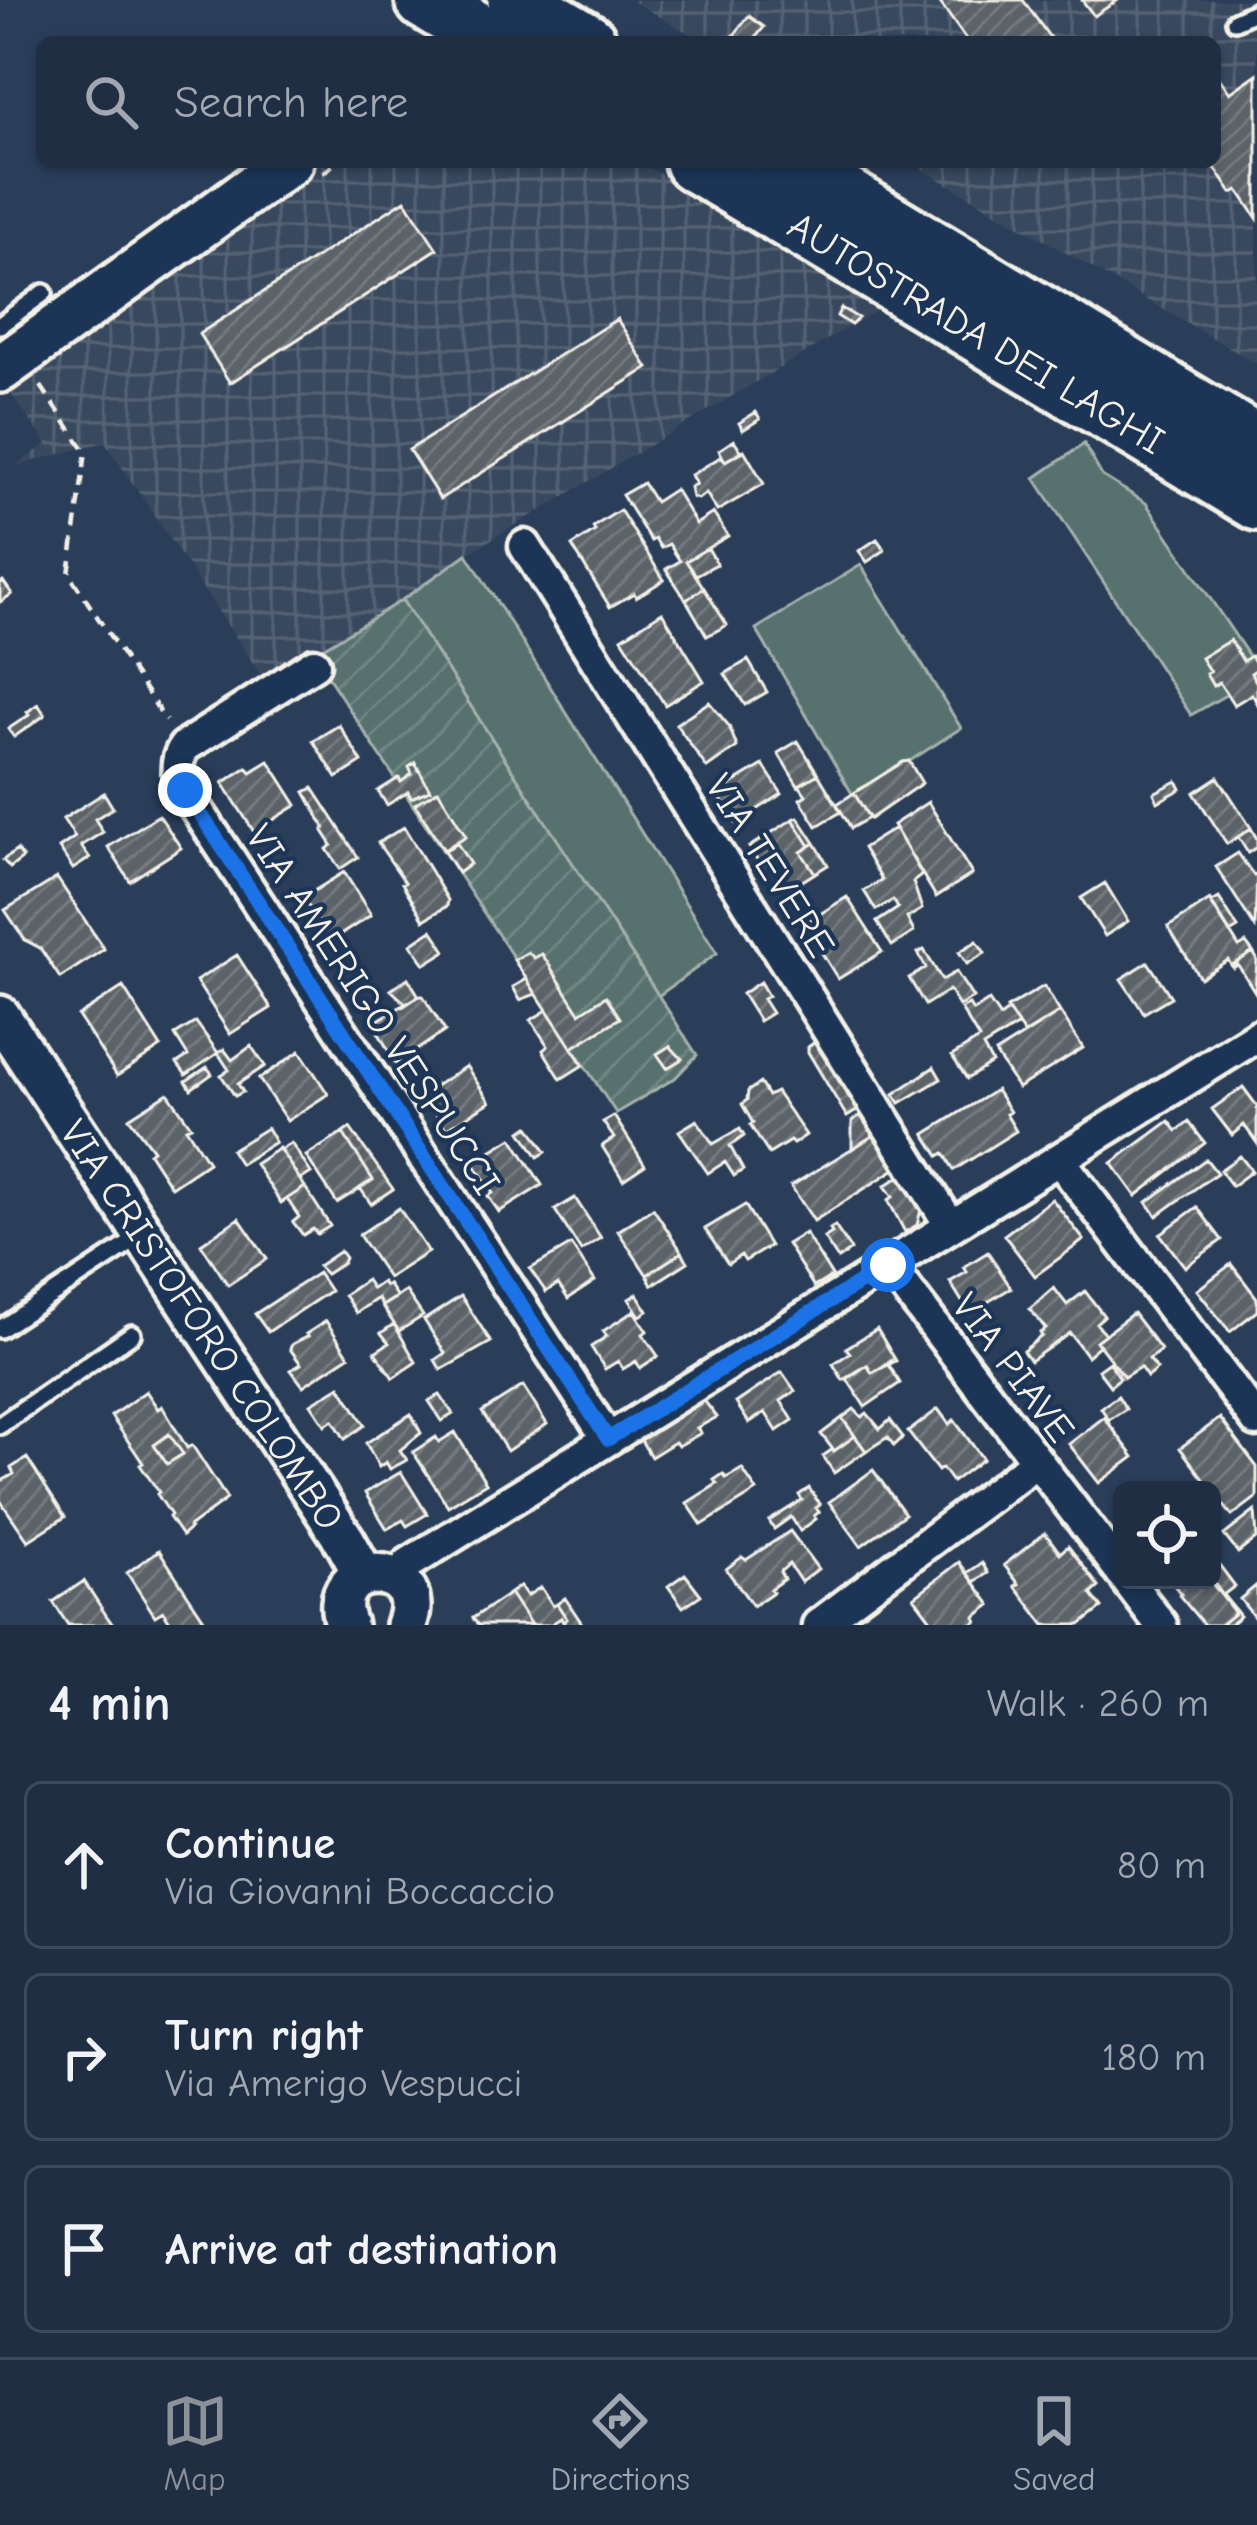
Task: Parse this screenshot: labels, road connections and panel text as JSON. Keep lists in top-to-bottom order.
{
  "streets": {
    "highway": ["AUTOSTRADA DEI LAGHI"],
    "street": [
      "VIA TEVERE",
      "VIA AMERIGO VESPUCCI",
      "VIA CRISTOFORO COLOMBO",
      "VIA PIAVE"
    ]
  },
  "page": {
    "search": "Search here",
    "heading": ["4 min", "Walk · 260 m"],
    "list": [
      ["Continue", "Via Giovanni Boccaccio", "80 m"],
      ["Turn right", "Via Amerigo Vespucci", "180 m"],
      "Arrive at destination"
    ],
    "nav": ["Map", "Directions", "Saved"]
  }
}
